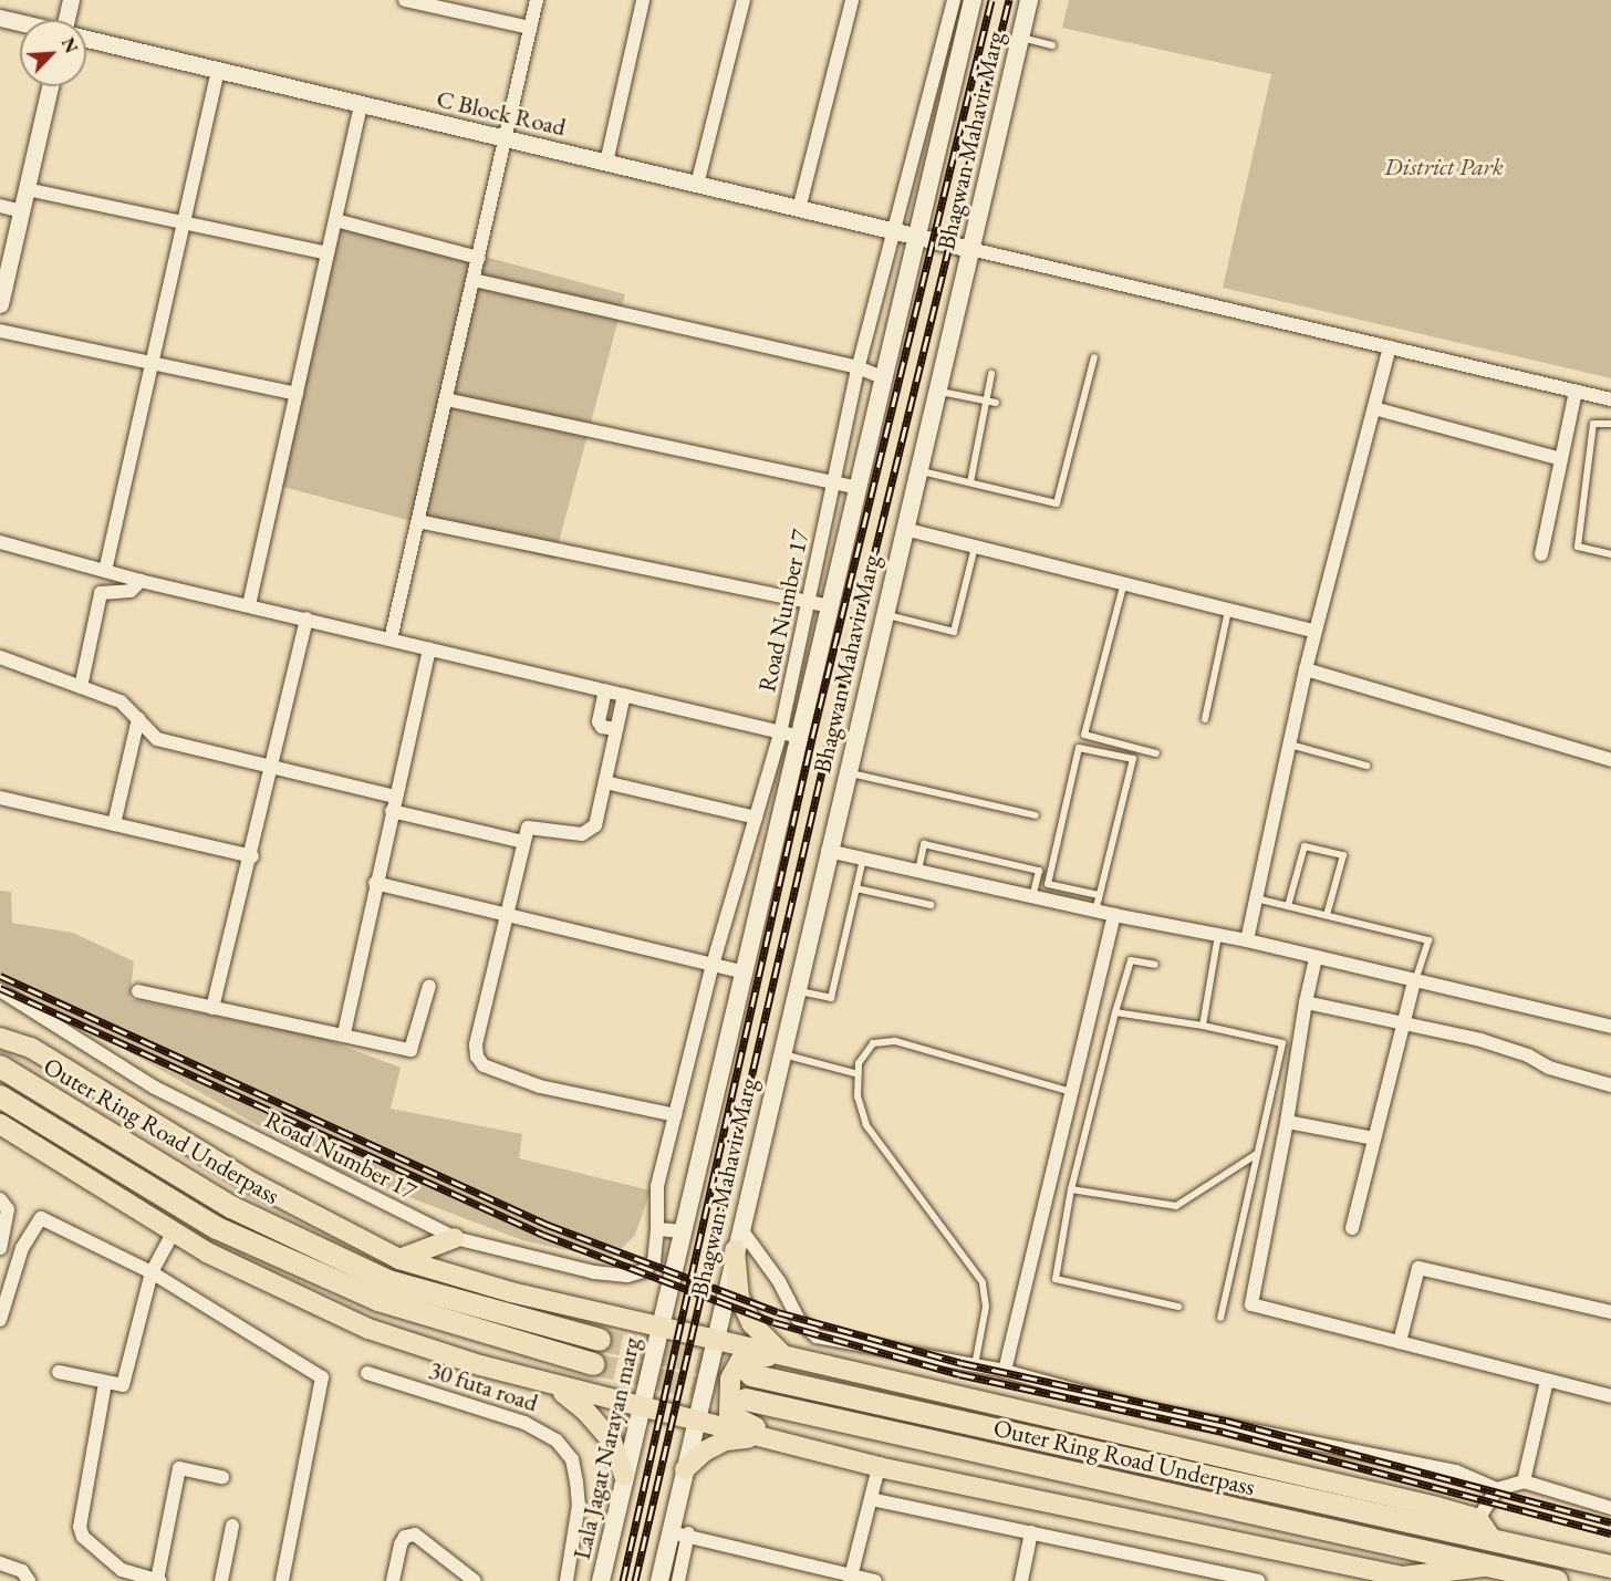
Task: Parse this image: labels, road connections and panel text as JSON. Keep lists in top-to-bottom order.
{
  "streets": {
    "highway": ["Outer Ring Road Underpass"],
    "main road": ["Bhagwan Mahavir Marg", "Lala Jagat Narayan marg"],
    "street": ["C Block Road", "Road Number 17", "30 futa road"]
  },
  "crossings": [
    ["C Block Road", "Bhagwan Mahavir Marg"],
    ["C Block Road", "Road Number 17"],
    ["Bhagwan Mahavir Marg", "Lala Jagat Narayan marg"]
  ],
  "parks": ["District Park"],
  "north": "top right"
}
